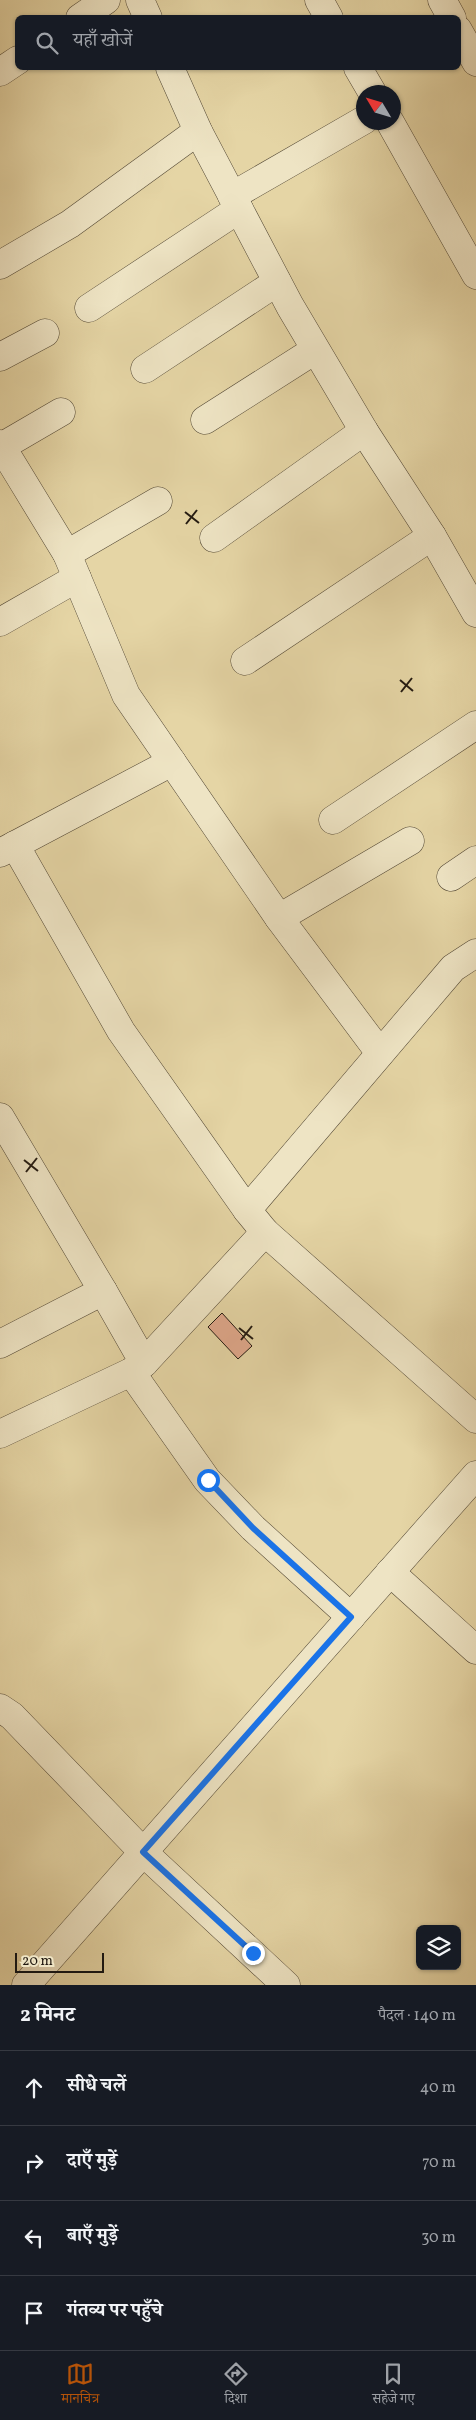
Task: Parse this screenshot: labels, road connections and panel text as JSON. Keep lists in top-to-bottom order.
{
  "scale_bar": "20 m",
  "north": "top left",
  "page": {
    "search": "यहाँ खोजें",
    "scale": "20 m",
    "heading": ["2 मिनट", "पैदल · 140 m"],
    "list": [
      ["सीधे चलें", "40 m"],
      ["दाएँ मुड़ें", "70 m"],
      ["बाएँ मुड़ें", "30 m"],
      "गंतव्य पर पहुँचे"
    ],
    "nav": ["मानचित्र", "दिशा", "सहेजे गए"]
  }
}
